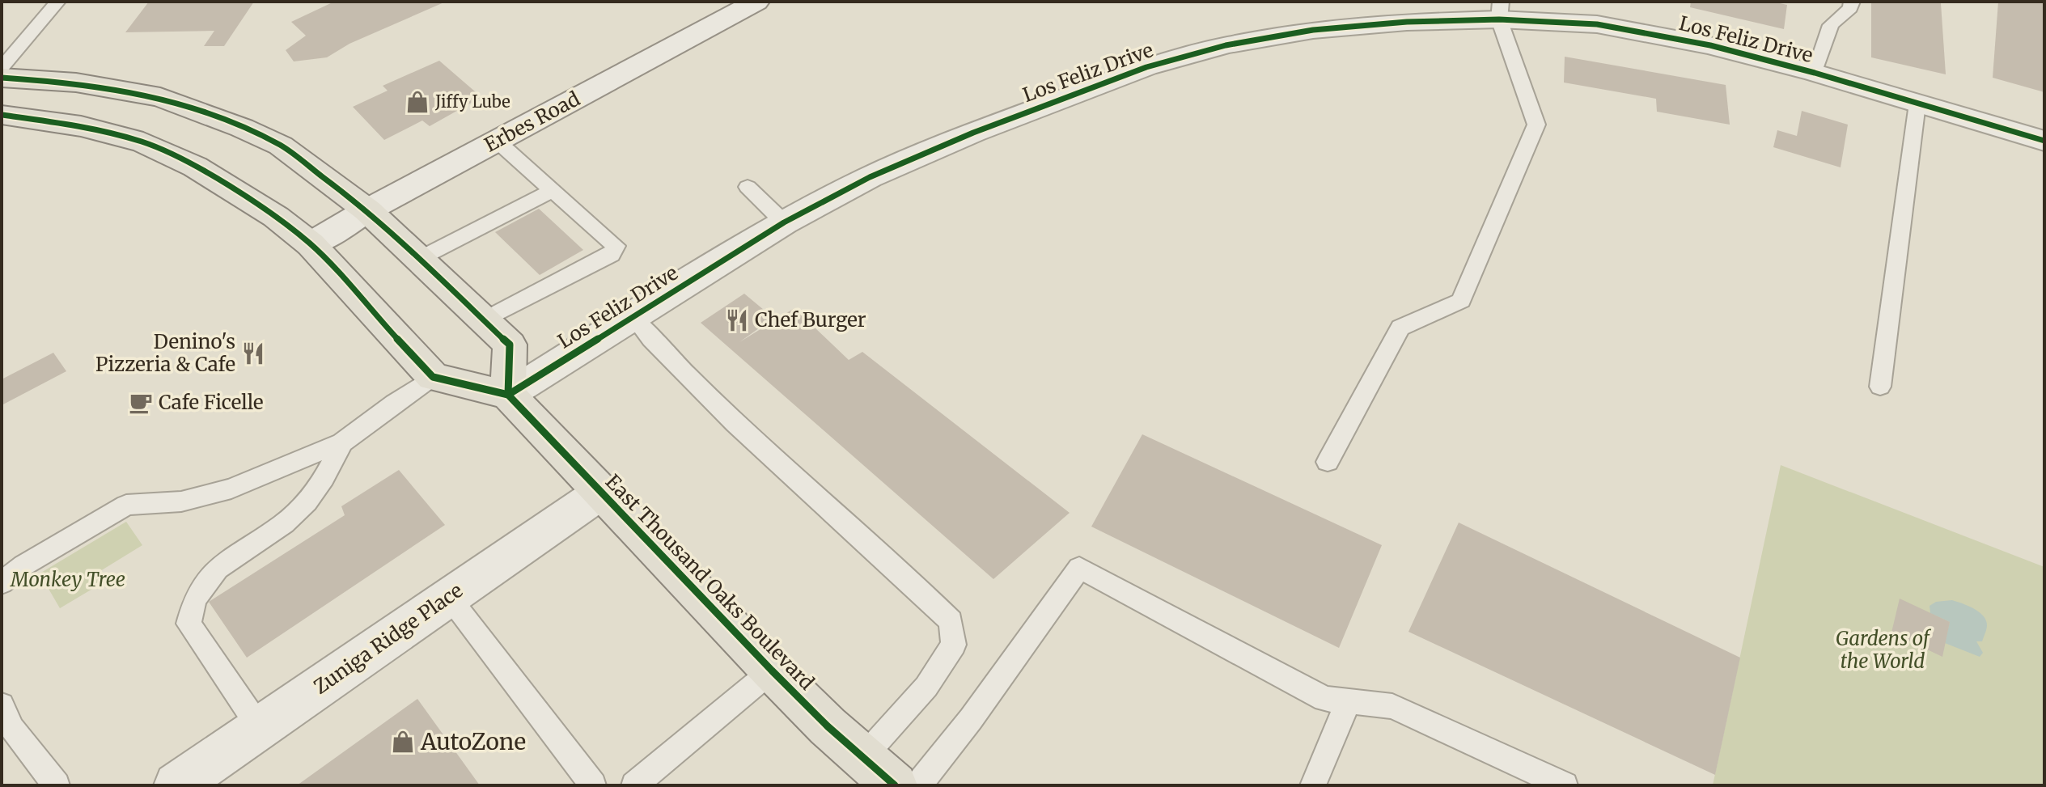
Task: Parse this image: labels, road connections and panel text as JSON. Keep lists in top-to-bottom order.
{
  "streets": {
    "main road": ["East Thousand Oaks Boulevard"],
    "street": ["Los Feliz Drive", "Erbes Road", "Zuniga Ridge Place"]
  },
  "crossings": [
    ["Los Feliz Drive", "East Thousand Oaks Boulevard"],
    ["East Thousand Oaks Boulevard", "Zuniga Ridge Place"]
  ],
  "parks": ["Monkey Tree", "Gardens of the World"],
  "places": {
    "shop": ["Jiffy Lube", "AutoZone"],
    "restaurant": ["Chef Burger", "Denino's Pizzeria & Cafe"],
    "cafe": ["Cafe Ficelle"]
  }
}
